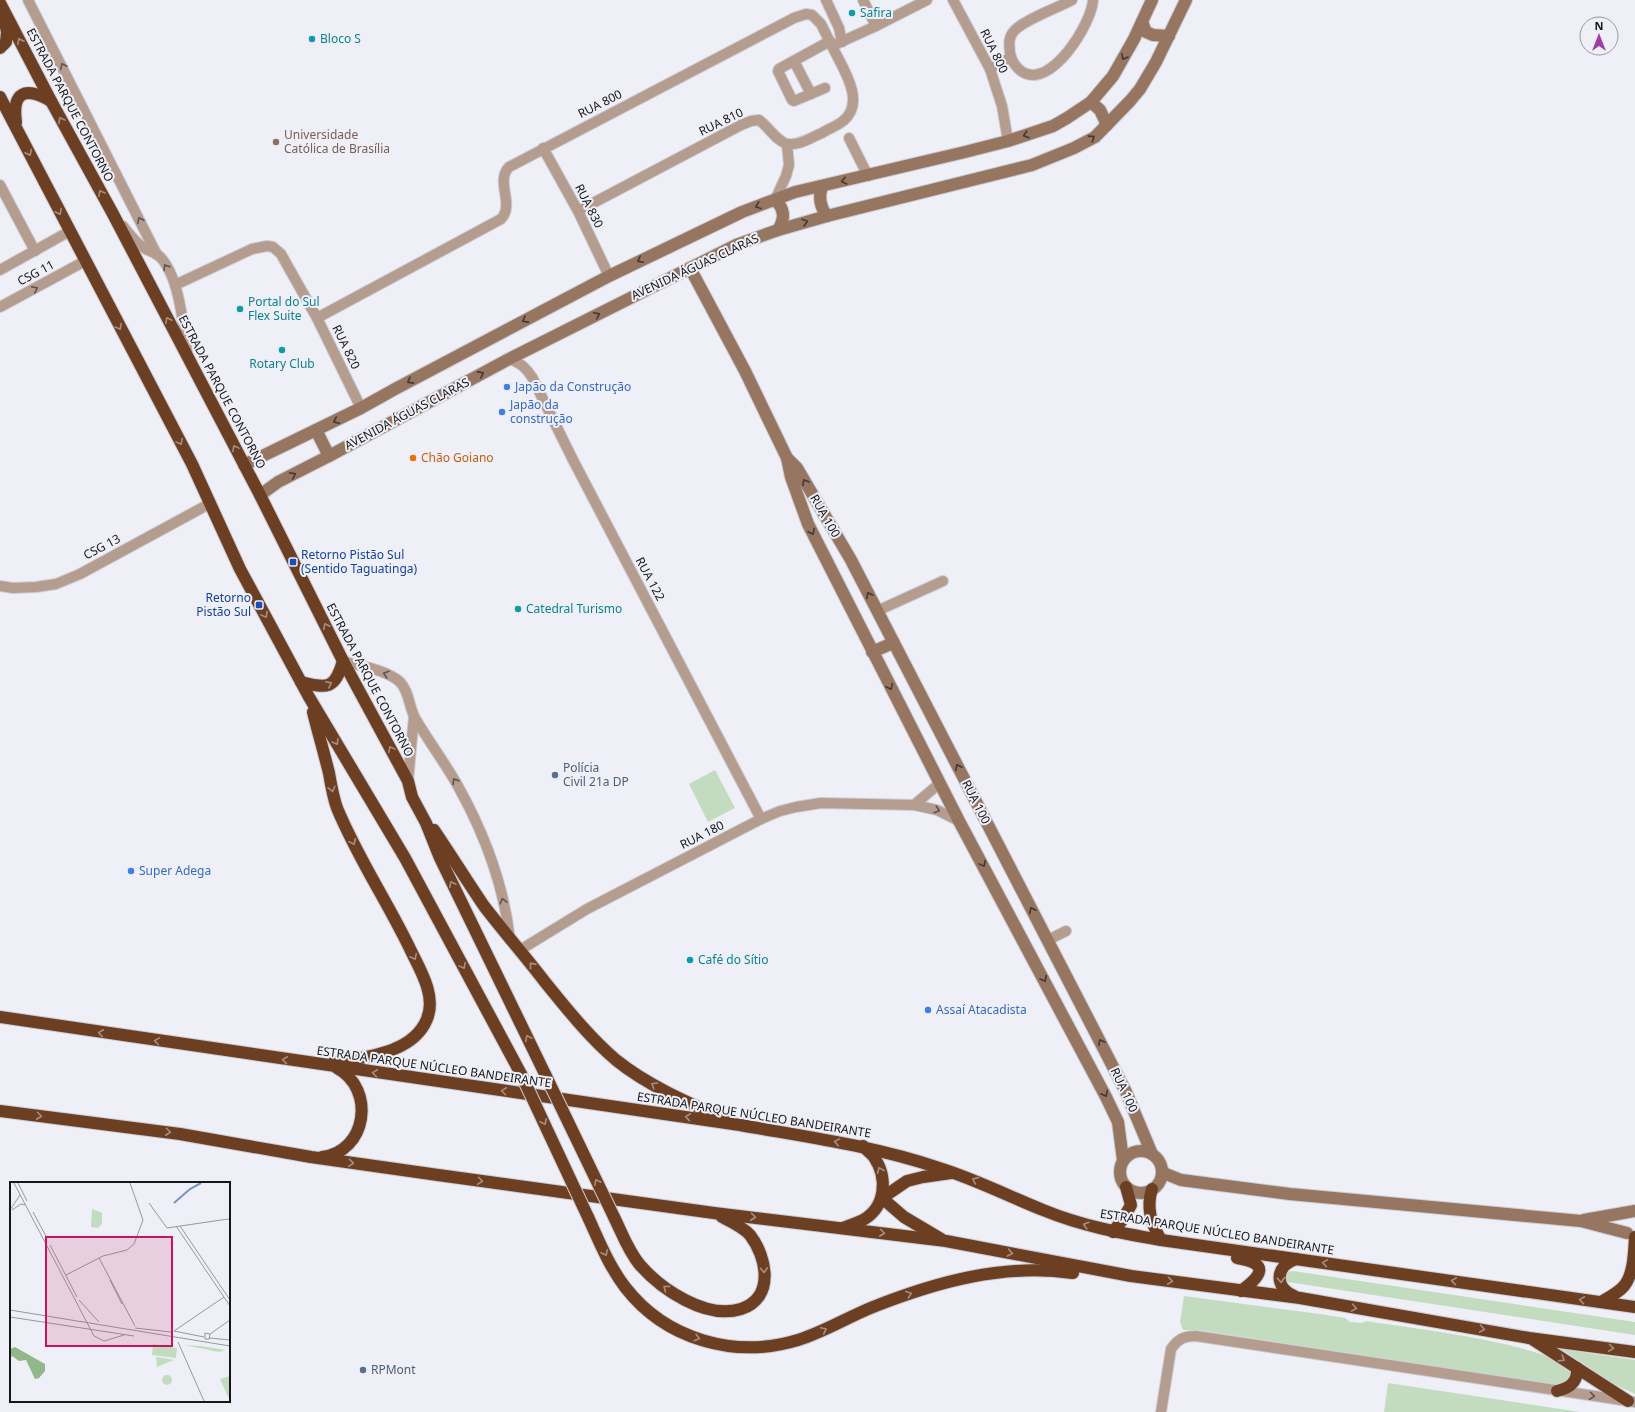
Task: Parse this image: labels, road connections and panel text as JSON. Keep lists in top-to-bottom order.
{
  "streets": {
    "highway": ["ESTRADA PARQUE CONTORNO", "ESTRADA PARQUE NÚCLEO BANDEIRANTE"],
    "street": [
      "RUA 800",
      "RUA 810",
      "RUA 830",
      "AVENIDA ÁGUAS CLARAS",
      "CSG 11",
      "RUA 820",
      "RUA 100",
      "CSG 13",
      "RUA 122",
      "RUA 180"
    ]
  },
  "crossings": [
    ["RUA 800", "RUA 830"],
    ["RUA 800", "RUA 820"],
    ["ESTRADA PARQUE CONTORNO", "AVENIDA ÁGUAS CLARAS"],
    ["RUA 810", "RUA 830"],
    ["AVENIDA ÁGUAS CLARAS", "RUA 100"],
    ["AVENIDA ÁGUAS CLARAS", "RUA 122"],
    ["RUA 100", "RUA 180"],
    ["RUA 122", "RUA 180"]
  ],
  "places": {
    "other": [
      "Safira",
      "Bloco S",
      "Universidade Católica de Brasília",
      "Portal do Sul Flex Suite",
      "Rotary Club",
      "Japão da Construção",
      "Japão da construção",
      "Chão Goiano",
      "Catedral Turismo",
      "Polícia Civil 21a DP",
      "Super Adega",
      "Café do Sítio",
      "Assaí Atacadista",
      "RPMont"
    ],
    "transit": ["Retorno Pistão Sul (Sentido Taguatinga)", "Retorno Pistão Sul"]
  },
  "north": "top"
}
